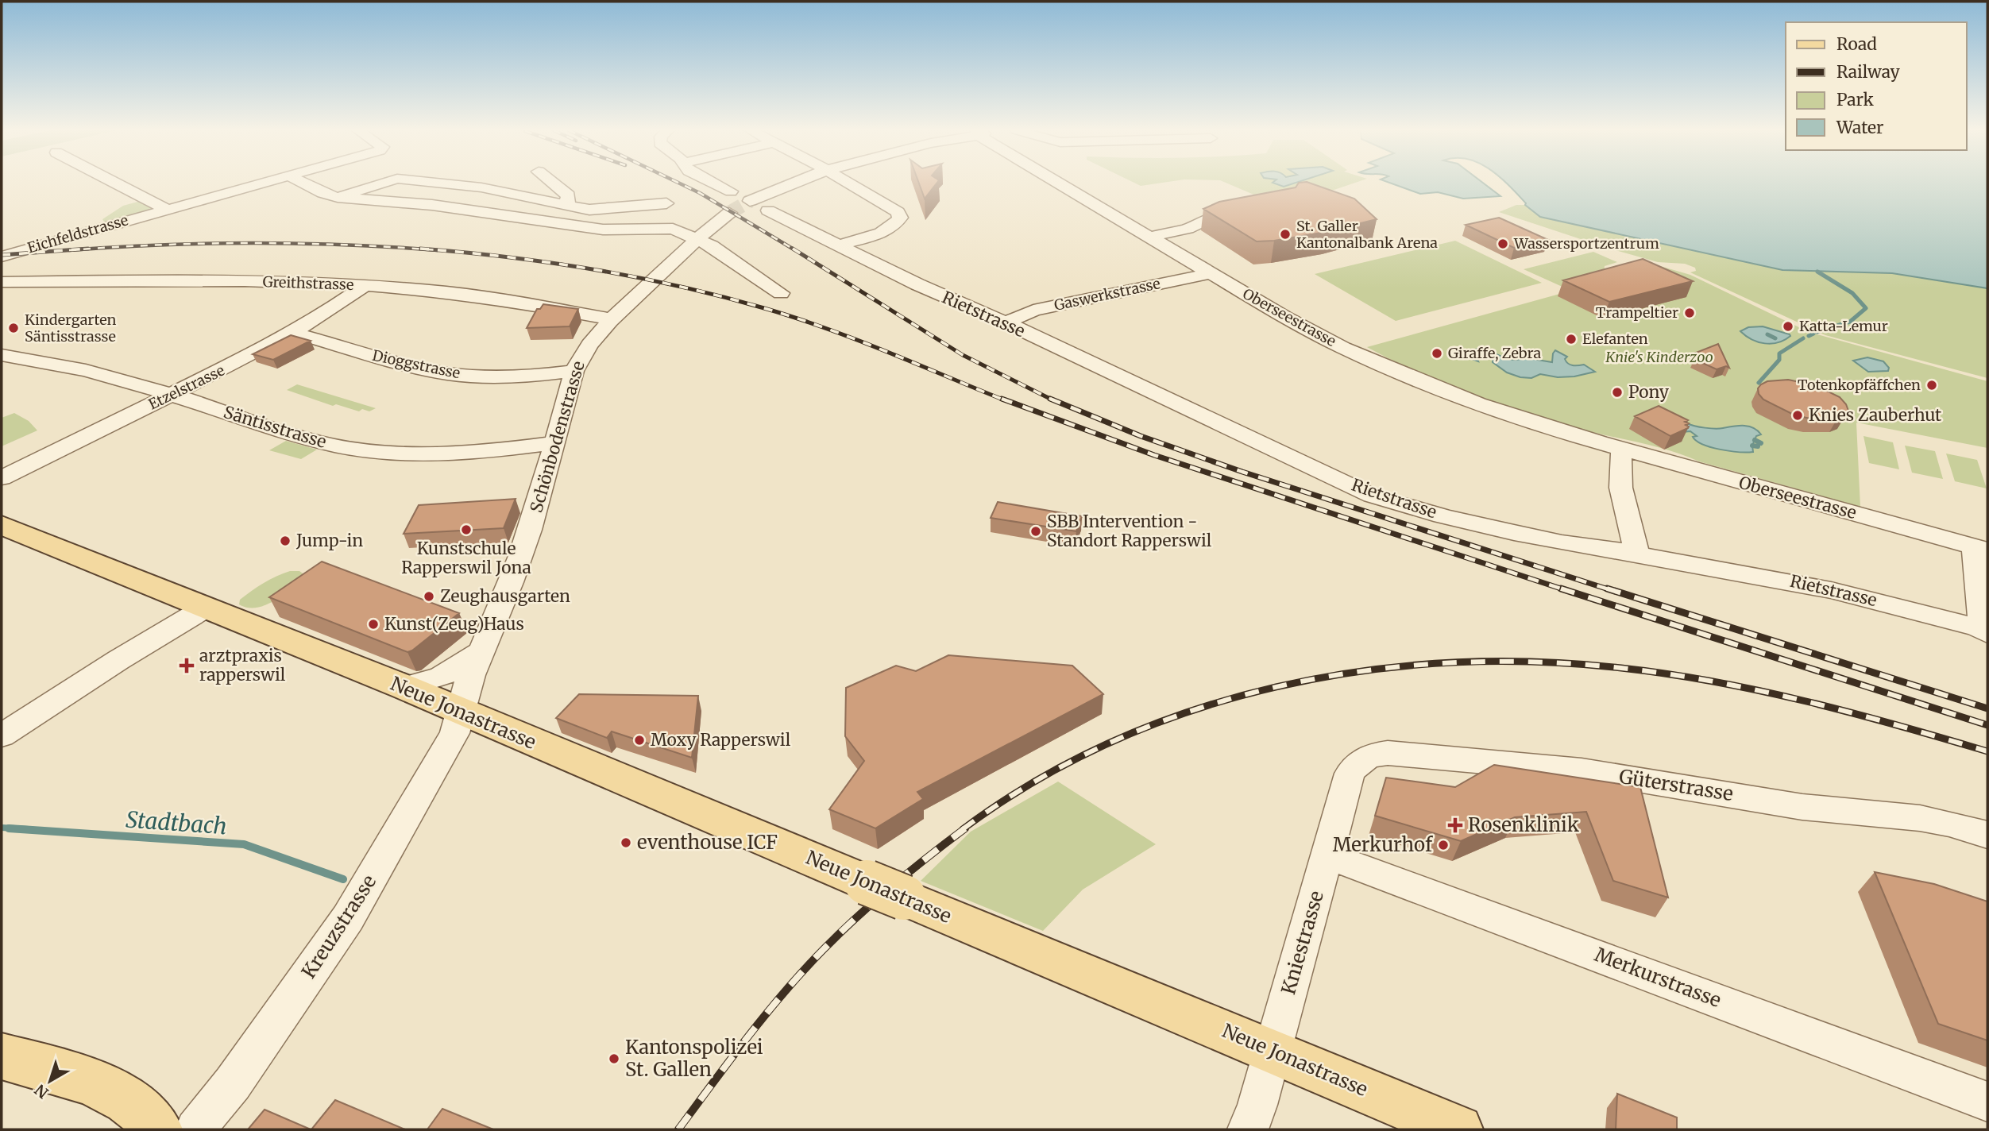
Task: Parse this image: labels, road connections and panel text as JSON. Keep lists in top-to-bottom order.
{
  "streets": {
    "main road": ["Neue Jonastrasse"],
    "street": [
      "Eichfeldstrasse",
      "Greithstrasse",
      "Gaswerkstrasse",
      "Rietstrasse",
      "Oberseestrasse",
      "Dioggstrasse",
      "Etzelstrasse",
      "Säntisstrasse",
      "Schönbodenstrasse",
      "Güterstrasse",
      "Kreuzstrasse",
      "Kniestrasse",
      "Merkurstrasse"
    ]
  },
  "crossings": [
    ["Greithstrasse", "Etzelstrasse"],
    ["Greithstrasse", "Schönbodenstrasse"],
    ["Gaswerkstrasse", "Rietstrasse"],
    ["Gaswerkstrasse", "Oberseestrasse"],
    ["Rietstrasse", "Oberseestrasse"],
    ["Dioggstrasse", "Etzelstrasse"],
    ["Dioggstrasse", "Schönbodenstrasse"],
    ["Etzelstrasse", "Säntisstrasse"],
    ["Säntisstrasse", "Schönbodenstrasse"],
    ["Schönbodenstrasse", "Neue Jonastrasse"],
    ["Schönbodenstrasse", "Kreuzstrasse"],
    ["Neue Jonastrasse", "Kreuzstrasse"],
    ["Neue Jonastrasse", "Kniestrasse"],
    ["Güterstrasse", "Kniestrasse"],
    ["Kniestrasse", "Merkurstrasse"]
  ],
  "water": ["Stadtbach"],
  "parks": ["Knie's Kinderzoo"],
  "places": {
    "other": [
      "St. Galler Kantonalbank Arena",
      "Wassersportzentrum",
      "Trampeltier",
      "Katta-Lemur",
      "Kindergarten Säntisstrasse",
      "Elefanten",
      "Giraffe, Zebra",
      "Totenkopfäffchen",
      "Pony",
      "Knies Zauberhut",
      "Kunstschule Rapperswil Jona",
      "SBB Intervention - Standort Rapperswil",
      "Jump-in",
      "Zeughausgarten",
      "Kunst(Zeug)Haus",
      "Moxy Rapperswil",
      "eventhouse ICF",
      "Merkurhof",
      "Kantonspolizei St. Gallen"
    ],
    "health": ["arztpraxis rapperswil", "Rosenklinik"]
  },
  "legend": [
    "Road",
    "Railway",
    "Park",
    "Water"
  ],
  "north": "bottom left"
}
